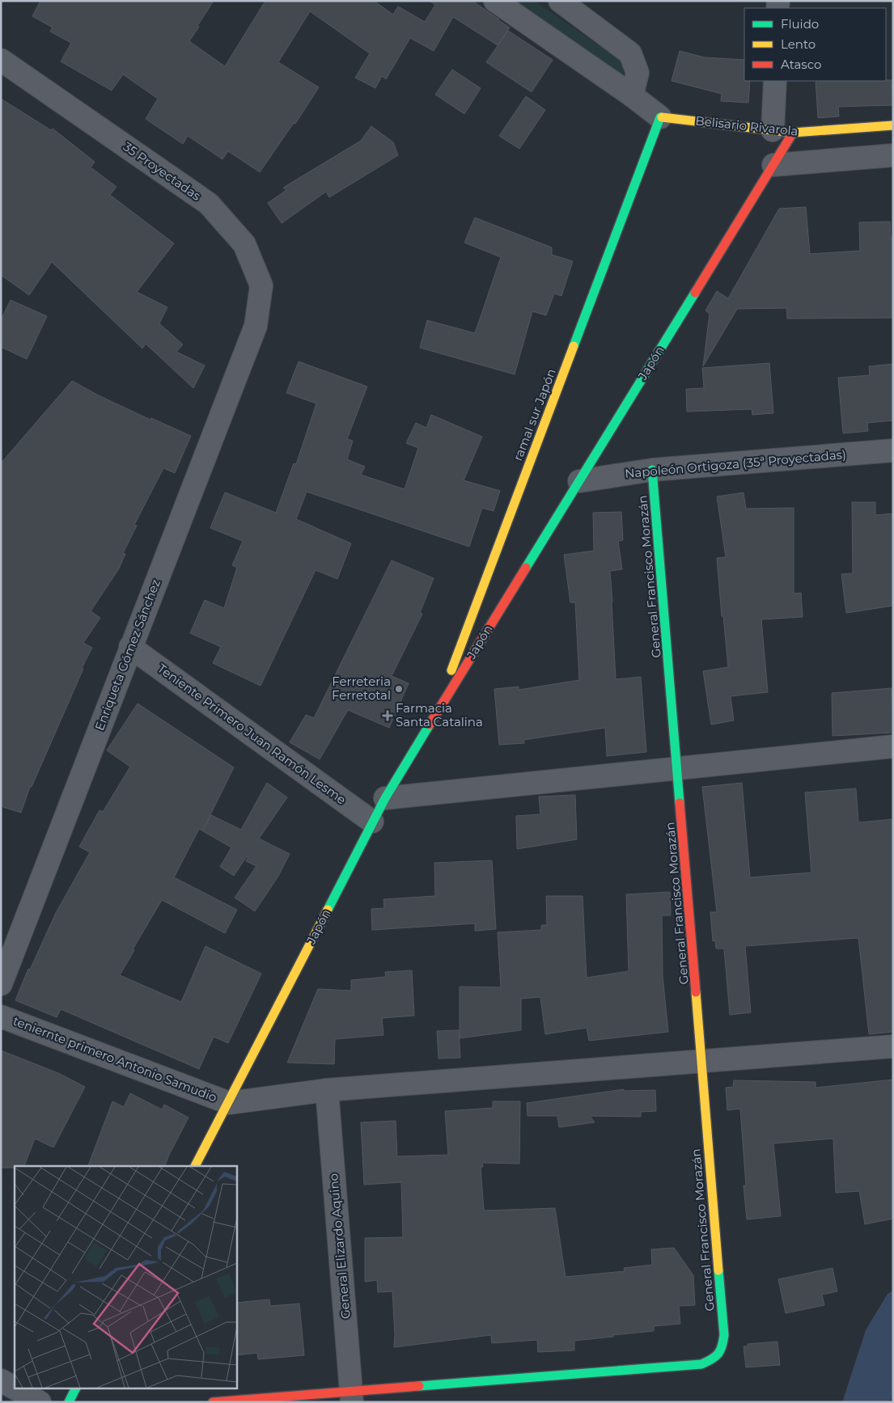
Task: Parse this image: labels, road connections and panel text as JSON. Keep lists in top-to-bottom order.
{
  "streets": {
    "street": [
      "Belisario Rivarola",
      "35 Proyectadas",
      "Japón",
      "ramal sur Japón",
      "Napoleón Ortigoza (35ª Proyectadas)",
      "General Francisco Morazán",
      "Enriqueta Gómez Sánchez",
      "Teniente Primero Juan Ramón Lesme",
      "teniernte primero Antonio Samudio",
      "General Elizardo Aquino"
    ]
  },
  "crossings": [
    ["Belisario Rivarola", "Japón"],
    ["Belisario Rivarola", "ramal sur Japón"],
    ["35 Proyectadas", "Enriqueta Gómez Sánchez"],
    ["Japón", "ramal sur Japón"],
    ["Japón", "Napoleón Ortigoza (35ª Proyectadas)"],
    ["Japón", "Teniente Primero Juan Ramón Lesme"],
    ["Japón", "teniernte primero Antonio Samudio"],
    ["Napoleón Ortigoza (35ª Proyectadas)", "General Francisco Morazán"],
    ["General Francisco Morazán", "General Elizardo Aquino"],
    ["Enriqueta Gómez Sánchez", "Teniente Primero Juan Ramón Lesme"]
  ],
  "places": {
    "other": ["Ferreteria Ferretotal"],
    "health": ["Farmacia Santa Catalina"]
  },
  "legend": ["Fluido", "Lento", "Atasco"]
}
